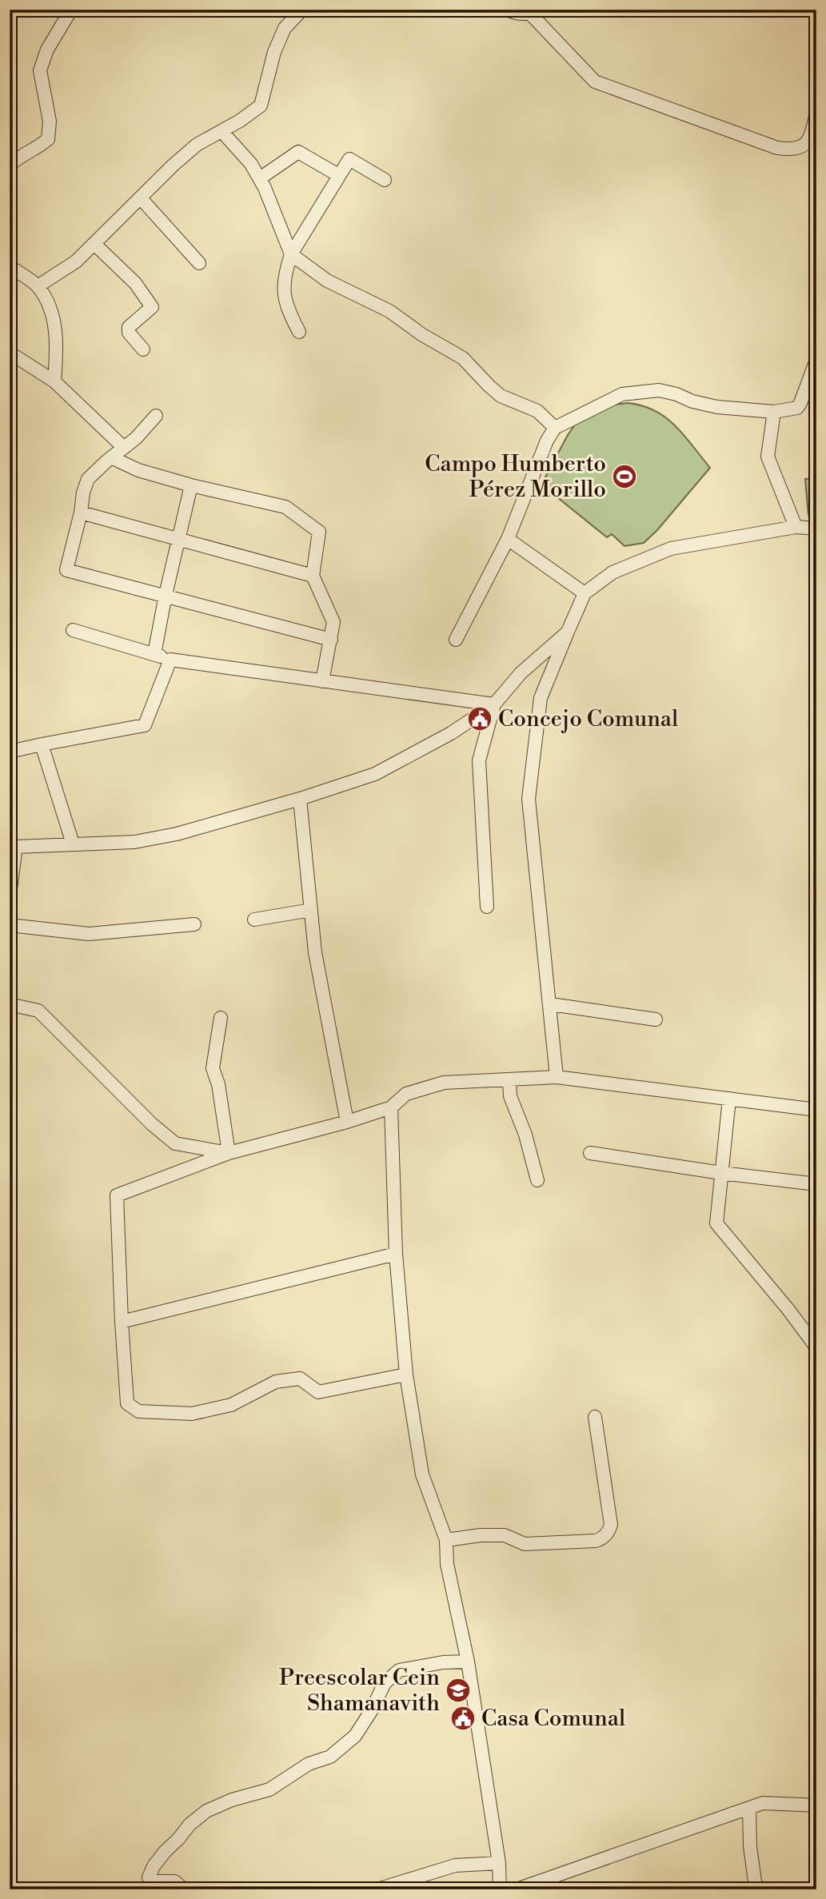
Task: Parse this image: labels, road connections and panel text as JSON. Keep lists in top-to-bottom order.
{
  "places": {
    "sports": ["Campo Humberto Pérez Morillo"],
    "public building": ["Concejo Comunal", "Casa Comunal"],
    "school or university": ["Preescolar Cein Shamanavith"]
  }
}
